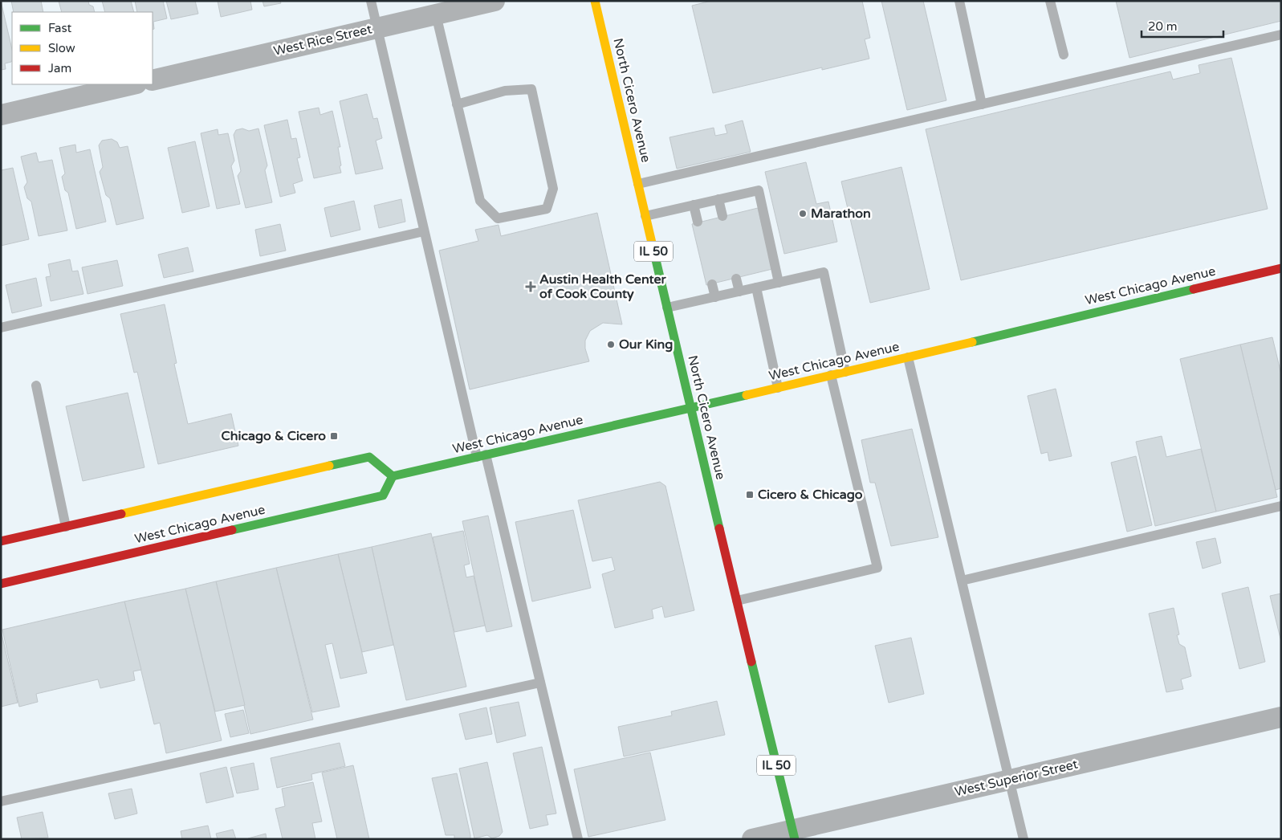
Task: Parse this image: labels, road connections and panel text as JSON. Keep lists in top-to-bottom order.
{
  "streets": {
    "main road": ["North Cicero Avenue", "IL 50", "West Chicago Avenue"],
    "street": ["West Rice Street", "West Superior Street"]
  },
  "crossings": [
    ["North Cicero Avenue", "West Chicago Avenue"],
    ["North Cicero Avenue", "West Superior Street"]
  ],
  "places": {
    "other": ["Marathon", "Our King"],
    "health": ["Austin Health Center of Cook County"],
    "transit": ["Chicago & Cicero", "Cicero & Chicago"]
  },
  "legend": ["Fast", "Slow", "Jam"],
  "scale_bar": "20 m"
}
